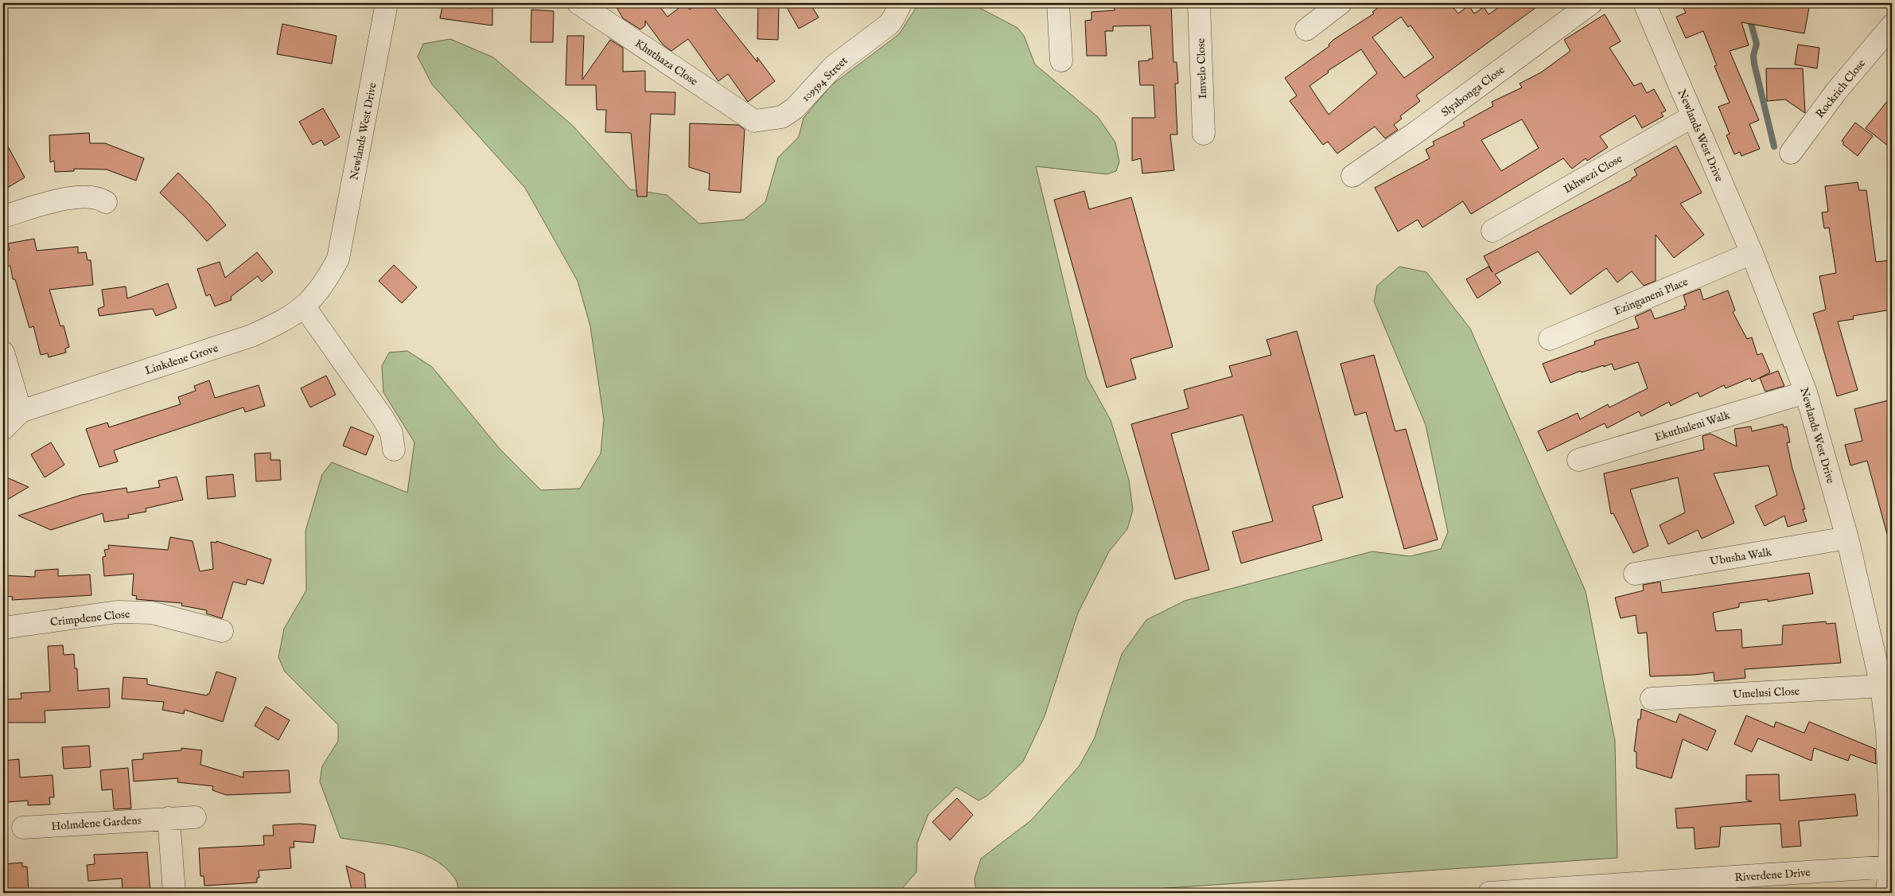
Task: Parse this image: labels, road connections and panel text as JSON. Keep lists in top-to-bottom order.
{
  "streets": {
    "street": [
      "Khuthaza Close",
      "Imvelo Close",
      "109594 Street",
      "Rockrich Close",
      "Slyabonga Close",
      "Newlands West Drive",
      "Ikhwezi Close",
      "Ezinganeni Place",
      "Linkdene Grove",
      "Ekuthuleni Walk",
      "Ubusha Walk",
      "Crimpdene Close",
      "Umelusi Close",
      "Holmdene Gardens",
      "Riverdene Drive"
    ]
  },
  "crossings": [
    ["Khuthaza Close", "109594 Street"],
    ["Newlands West Drive", "Ikhwezi Close"],
    ["Newlands West Drive", "Ezinganeni Place"],
    ["Newlands West Drive", "Linkdene Grove"],
    ["Newlands West Drive", "Ekuthuleni Walk"],
    ["Newlands West Drive", "Ubusha Walk"],
    ["Newlands West Drive", "Umelusi Close"],
    ["Newlands West Drive", "Riverdene Drive"]
  ]
}
